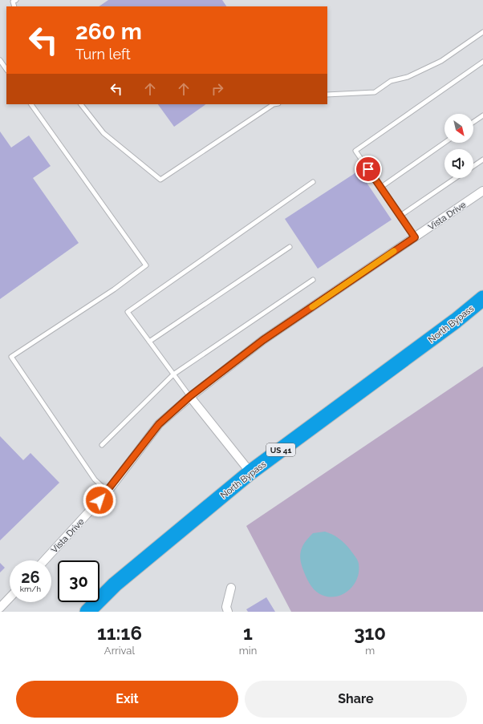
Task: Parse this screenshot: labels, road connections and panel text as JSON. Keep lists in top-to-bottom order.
{
  "streets": {
    "highway": ["North Bypass", "US 41"],
    "street": ["Vista Drive"]
  },
  "north": "bottom right",
  "page": {
    "turn": ["260 m", "Turn left"],
    "speed": "26 km/h",
    "limit": "30",
    "eta": [
      "11:16",
      "Arrival",
      "1",
      "min",
      "310",
      "m"
    ],
    "buttons": ["Exit", "Share"]
  }
}
